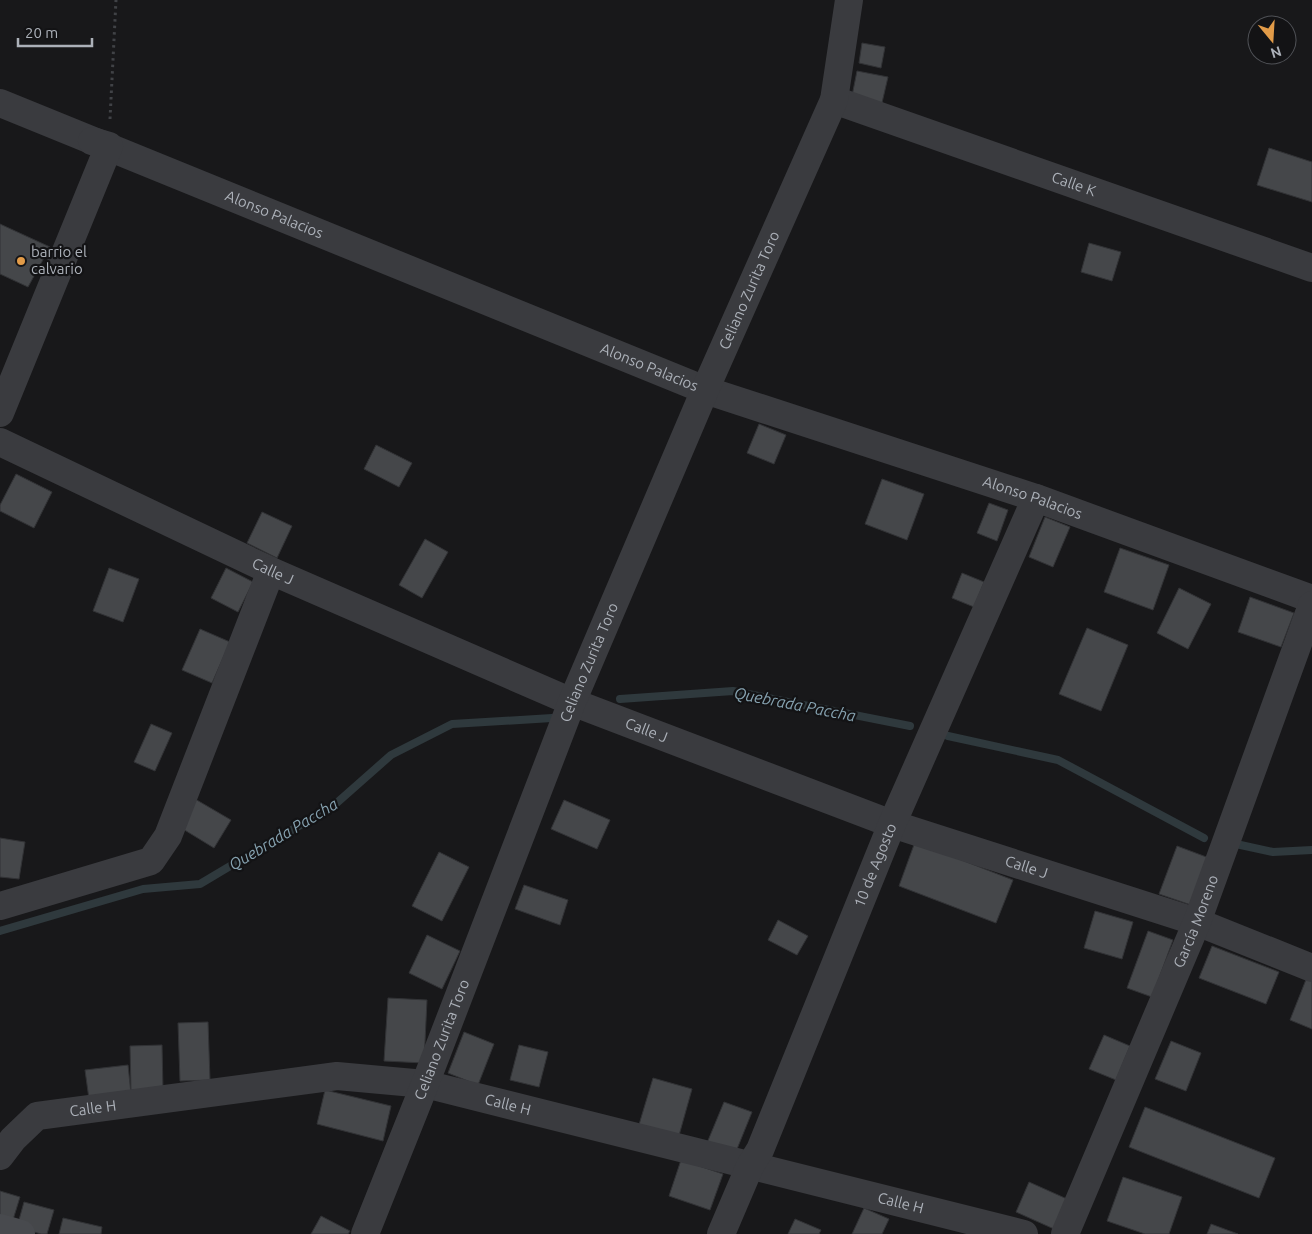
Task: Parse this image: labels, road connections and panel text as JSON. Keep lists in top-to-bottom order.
{
  "streets": {
    "street": [
      "Calle K",
      "Alonso Palacios",
      "Celiano Zurita Toro",
      "Calle J",
      "10 de Agosto",
      "García Moreno",
      "Calle H"
    ]
  },
  "crossings": [
    ["Calle K", "Celiano Zurita Toro"],
    ["Alonso Palacios", "Celiano Zurita Toro"],
    ["Alonso Palacios", "10 de Agosto"],
    ["Celiano Zurita Toro", "Calle J"],
    ["Celiano Zurita Toro", "Calle H"],
    ["Calle J", "10 de Agosto"],
    ["Calle J", "García Moreno"],
    ["10 de Agosto", "Calle H"]
  ],
  "water": ["Quebrada Paccha"],
  "places": ["barrio el calvario"],
  "scale_bar": "20 m",
  "north": "bottom"
}
